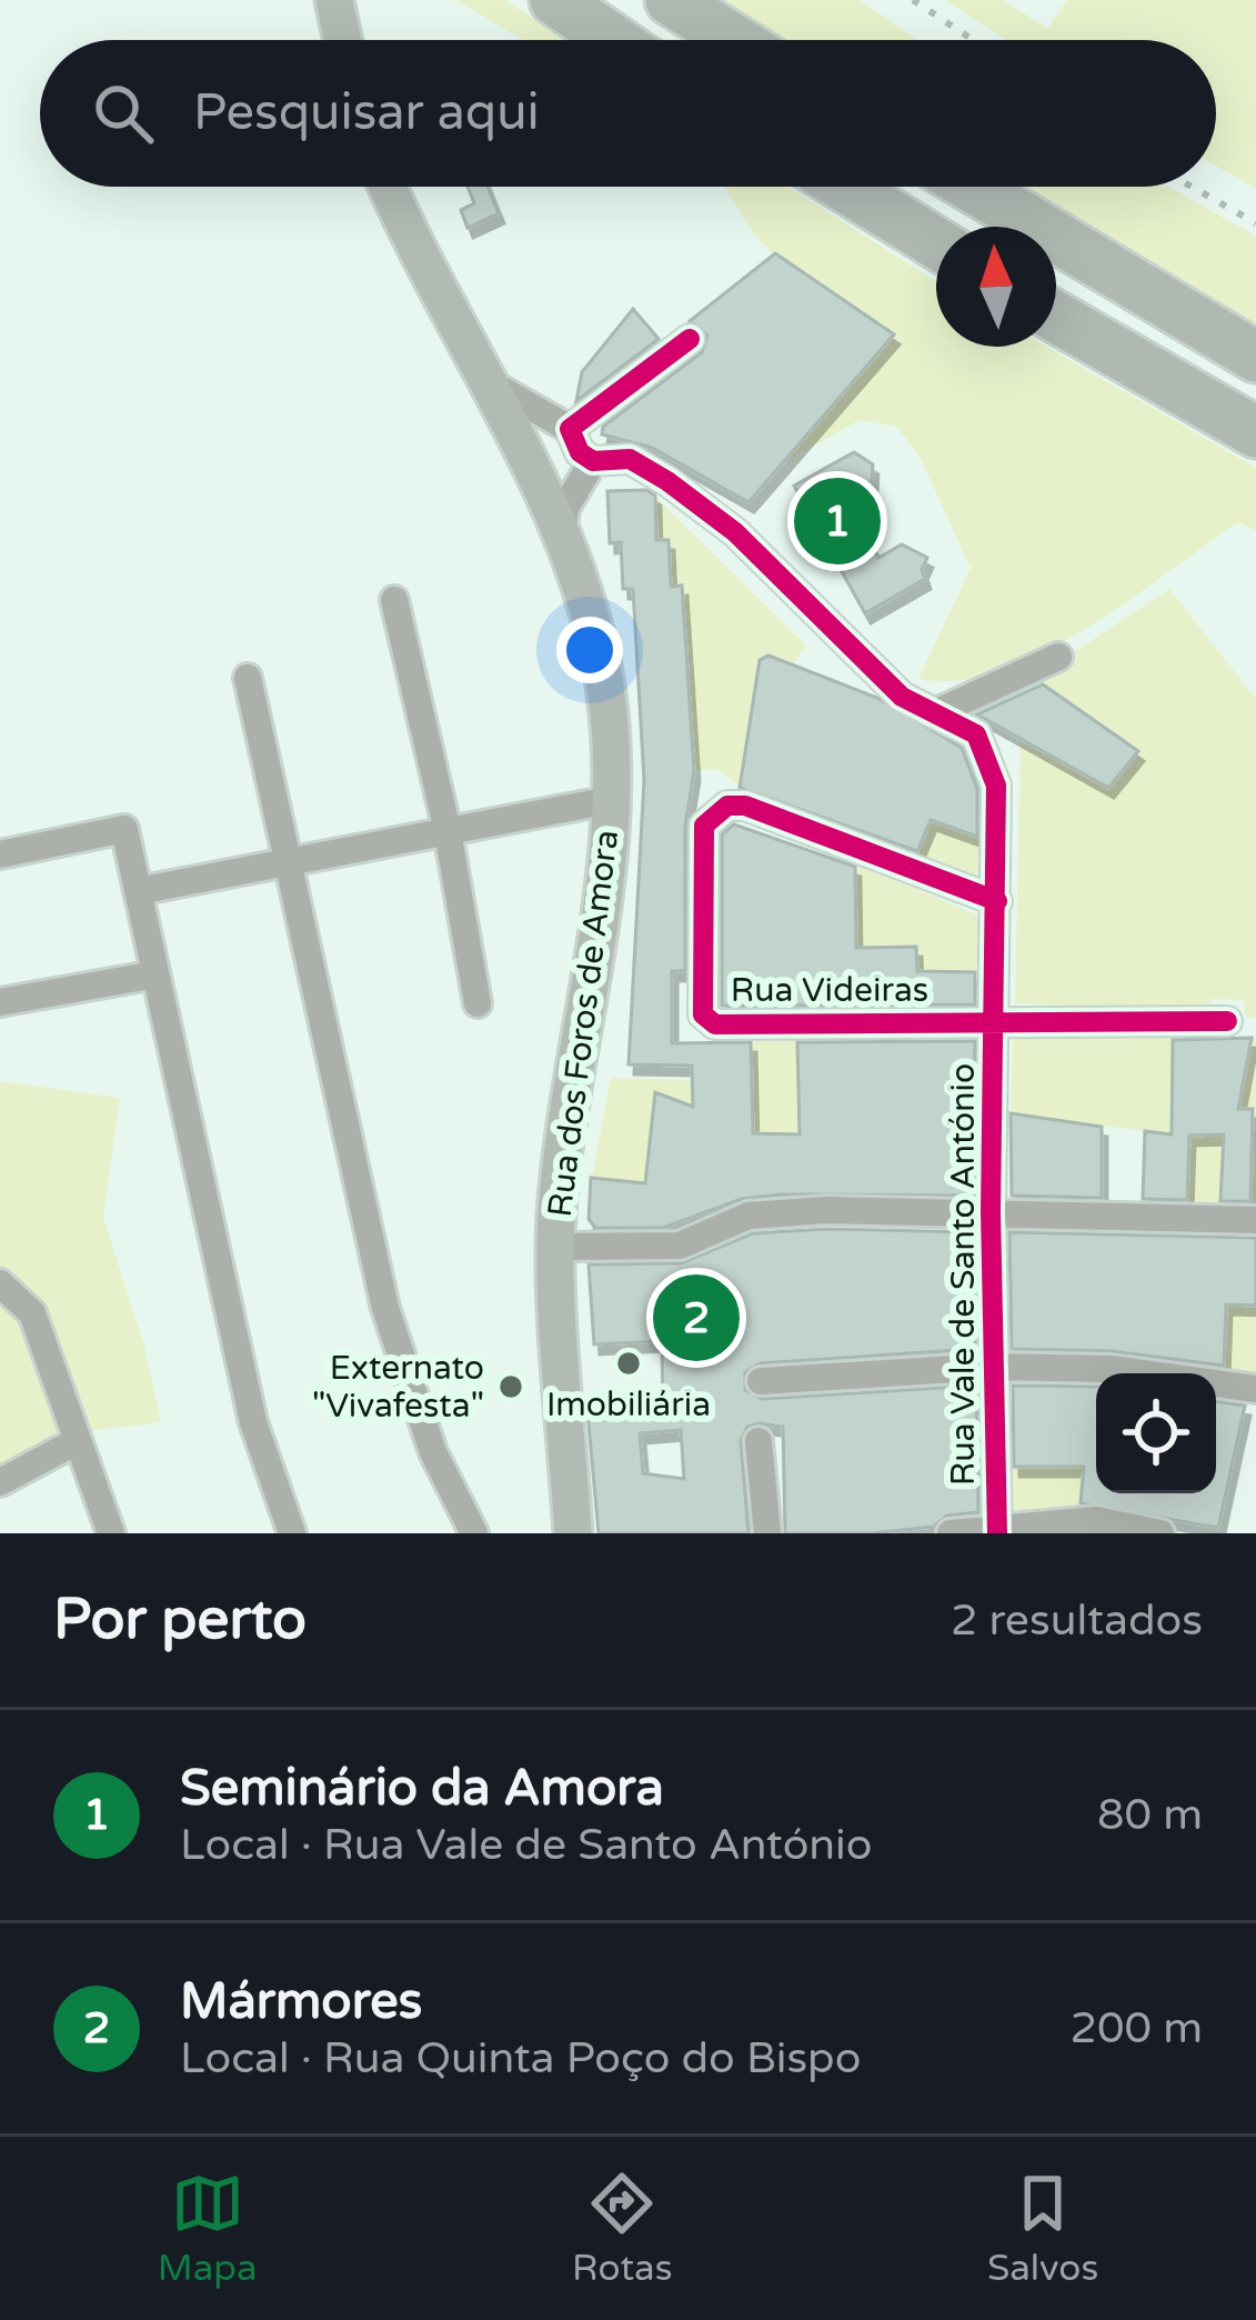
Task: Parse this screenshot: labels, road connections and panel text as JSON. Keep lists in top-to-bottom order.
{
  "streets": {
    "main road": ["Rua dos Foros de Amora"],
    "street": ["Rua Videiras", "Rua Vale de Santo António"]
  },
  "crossings": [
    ["Rua Videiras", "Rua Vale de Santo António"]
  ],
  "places": ["Imobiliária", "Externato \"Vivafesta\""],
  "north": "top",
  "page": {
    "search": "Pesquisar aqui",
    "pins": ["1", "2"],
    "heading": ["Por perto", "2 resultados"],
    "list": [
      {
        "mark": "1",
        "name": "Seminário da Amora",
        "note": "Local · Rua Vale de Santo António",
        "value": "80 m"
      },
      {
        "mark": "2",
        "name": "Mármores",
        "note": "Local · Rua Quinta Poço do Bispo",
        "value": "200 m"
      }
    ],
    "nav": ["Mapa", "Rotas", "Salvos"]
  }
}
